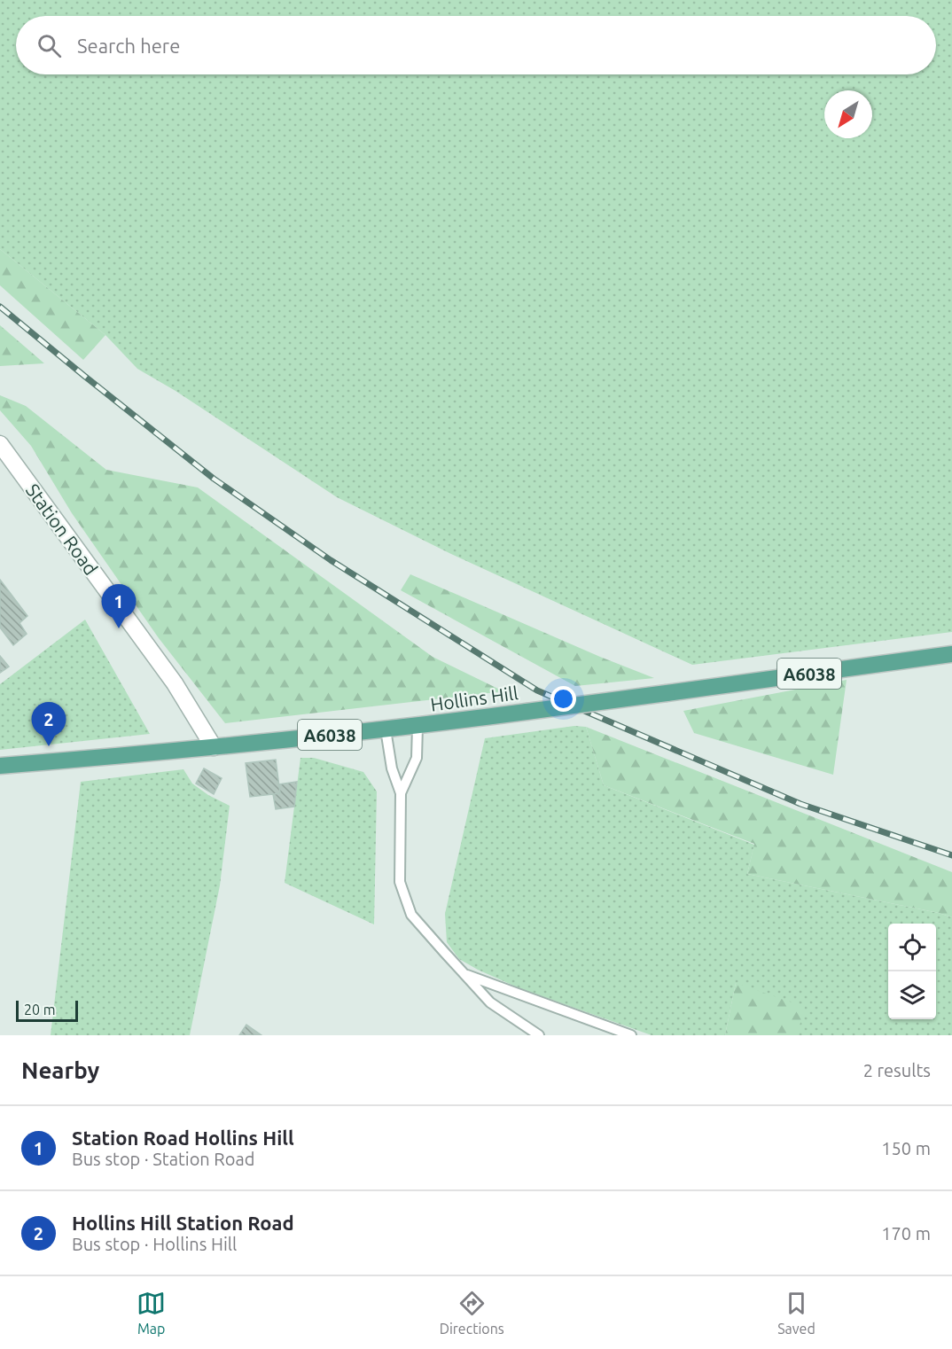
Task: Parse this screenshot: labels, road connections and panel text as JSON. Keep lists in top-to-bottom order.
{
  "streets": {
    "main road": ["A6038", "Hollins Hill"],
    "street": ["Station Road"]
  },
  "crossings": [
    ["Station Road", "Hollins Hill"]
  ],
  "scale_bar": "20 m",
  "north": "bottom left",
  "page": {
    "search": "Search here",
    "pins": ["1", "2"],
    "scale": "20 m",
    "heading": ["Nearby", "2 results"],
    "list": [
      {
        "mark": "1",
        "name": "Station Road Hollins Hill",
        "note": "Bus stop · Station Road",
        "value": "150 m"
      },
      {
        "mark": "2",
        "name": "Hollins Hill Station Road",
        "note": "Bus stop · Hollins Hill",
        "value": "170 m"
      }
    ],
    "nav": ["Map", "Directions", "Saved"]
  }
}
